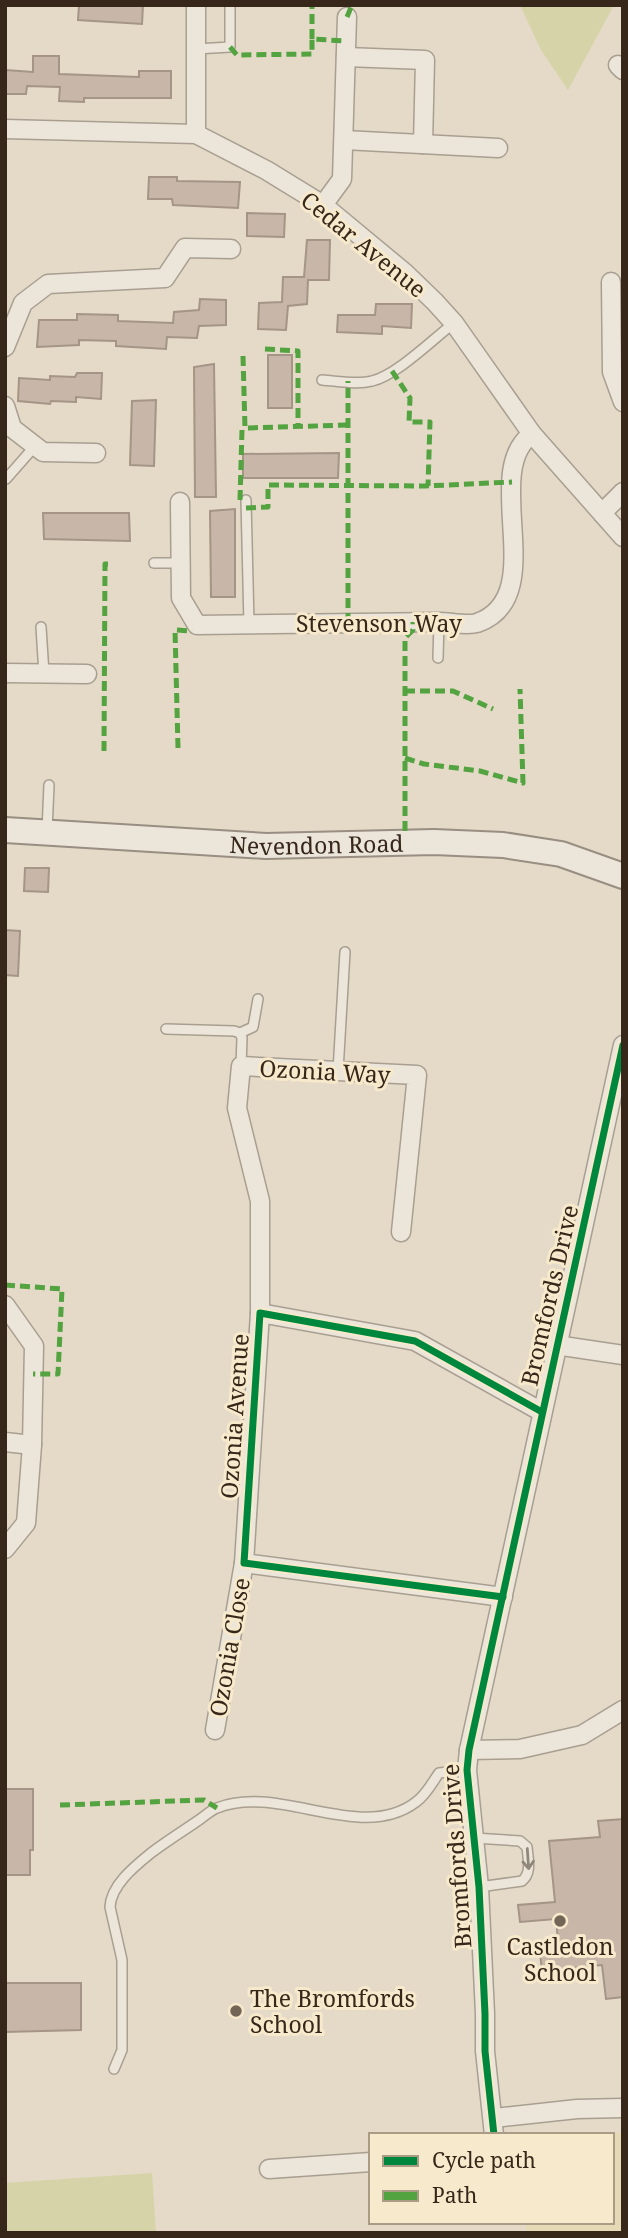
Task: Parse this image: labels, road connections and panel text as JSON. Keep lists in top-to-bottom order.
{
  "streets": {
    "street": [
      "Cedar Avenue",
      "Stevenson Way",
      "Nevendon Road",
      "Ozonia Way",
      "Bromfords Drive",
      "Ozonia Avenue",
      "Ozonia Close"
    ]
  },
  "crossings": [
    ["Cedar Avenue", "Stevenson Way"],
    ["Ozonia Way", "Ozonia Avenue"],
    ["Bromfords Drive", "Ozonia Avenue"],
    ["Ozonia Avenue", "Ozonia Close"]
  ],
  "places": ["Castledon School", "The Bromfords School"],
  "legend": ["Cycle path", "Path"]
}
